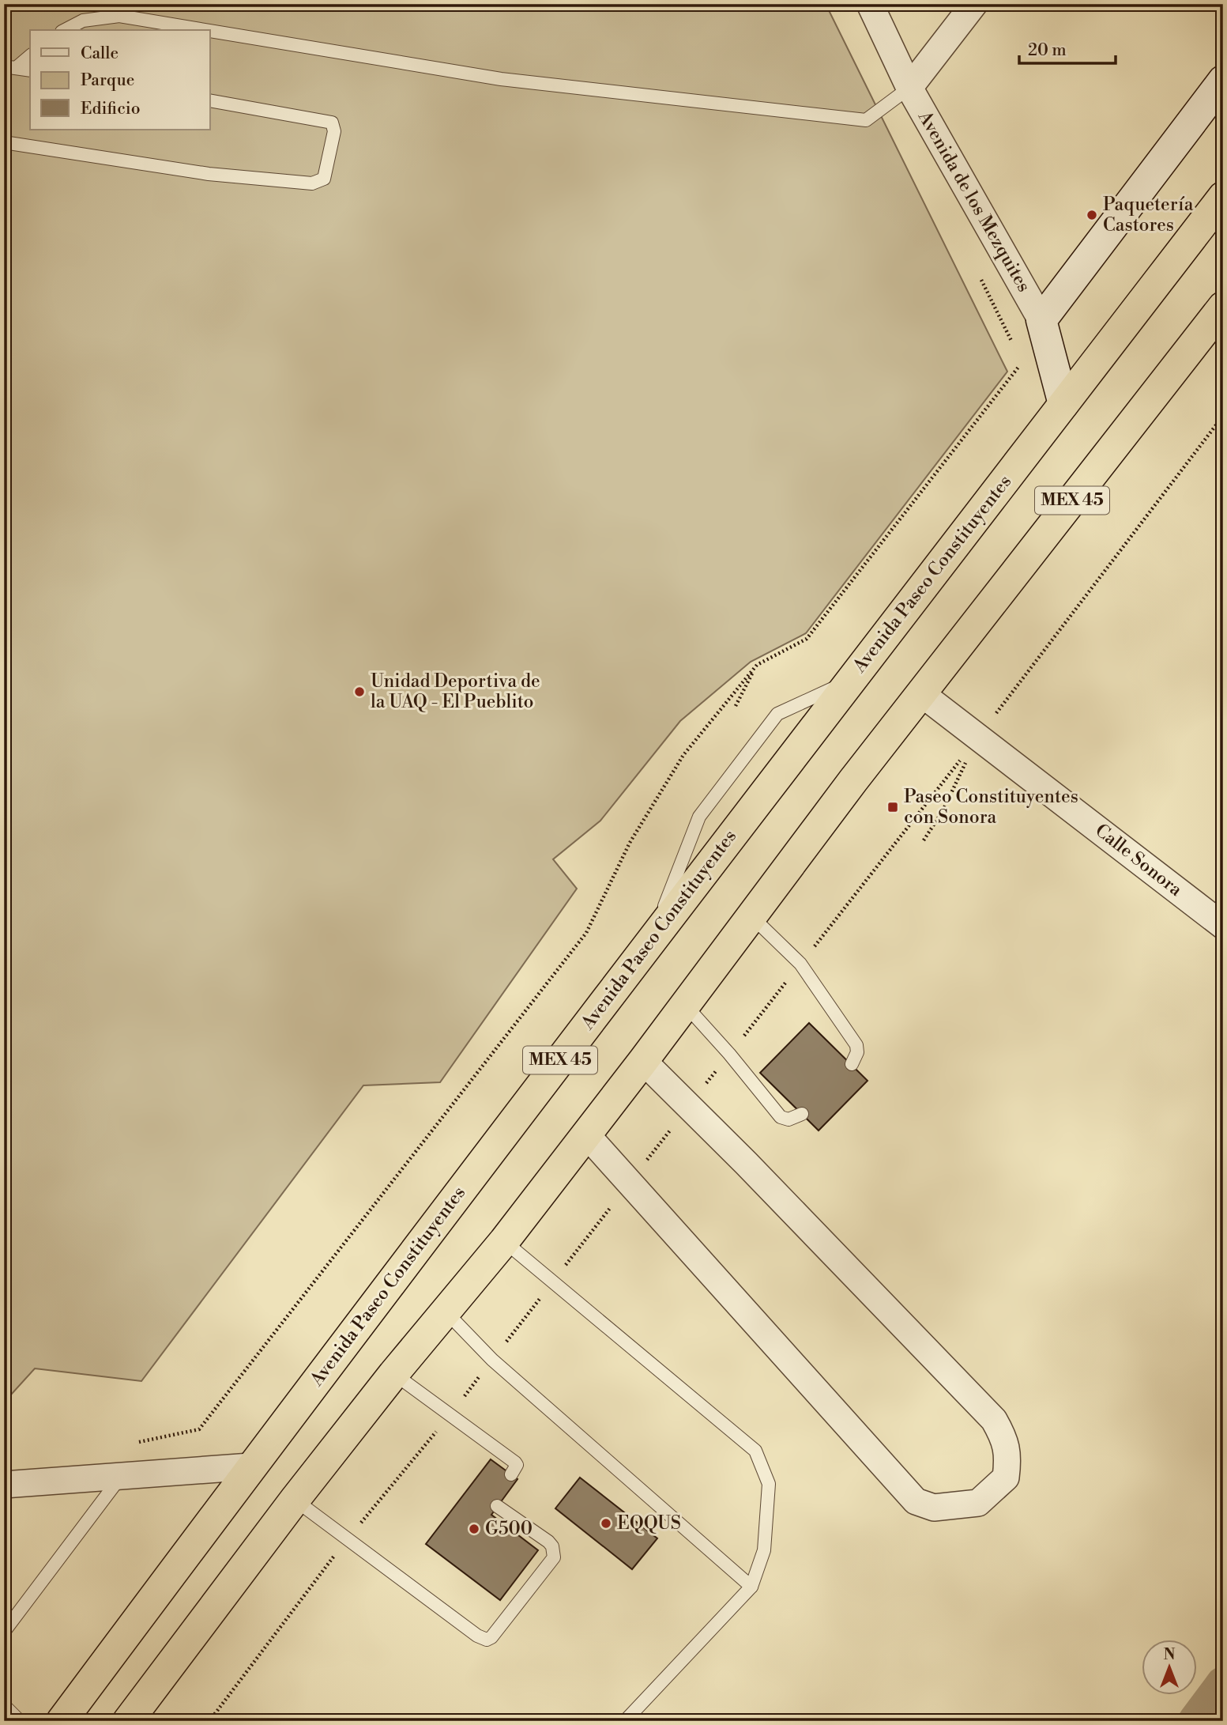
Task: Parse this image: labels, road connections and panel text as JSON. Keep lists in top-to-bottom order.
{
  "streets": {
    "highway": ["MEX 45", "Avenida Paseo Constituyentes"],
    "street": ["Avenida de los Mezquites", "Calle Sonora"]
  },
  "crossings": [
    ["Avenida de los Mezquites", "Avenida Paseo Constituyentes"],
    ["MEX 45", "Calle Sonora"]
  ],
  "places": {
    "other": [
      "Paquetería Castores",
      "Unidad Deportiva de la UAQ - El Pueblito",
      "EQQUS",
      "G500"
    ],
    "transit": ["Paseo Constituyentes con Sonora"]
  },
  "legend": ["Calle", "Parque", "Edificio"],
  "scale_bar": "20 m",
  "north": "top"
}
